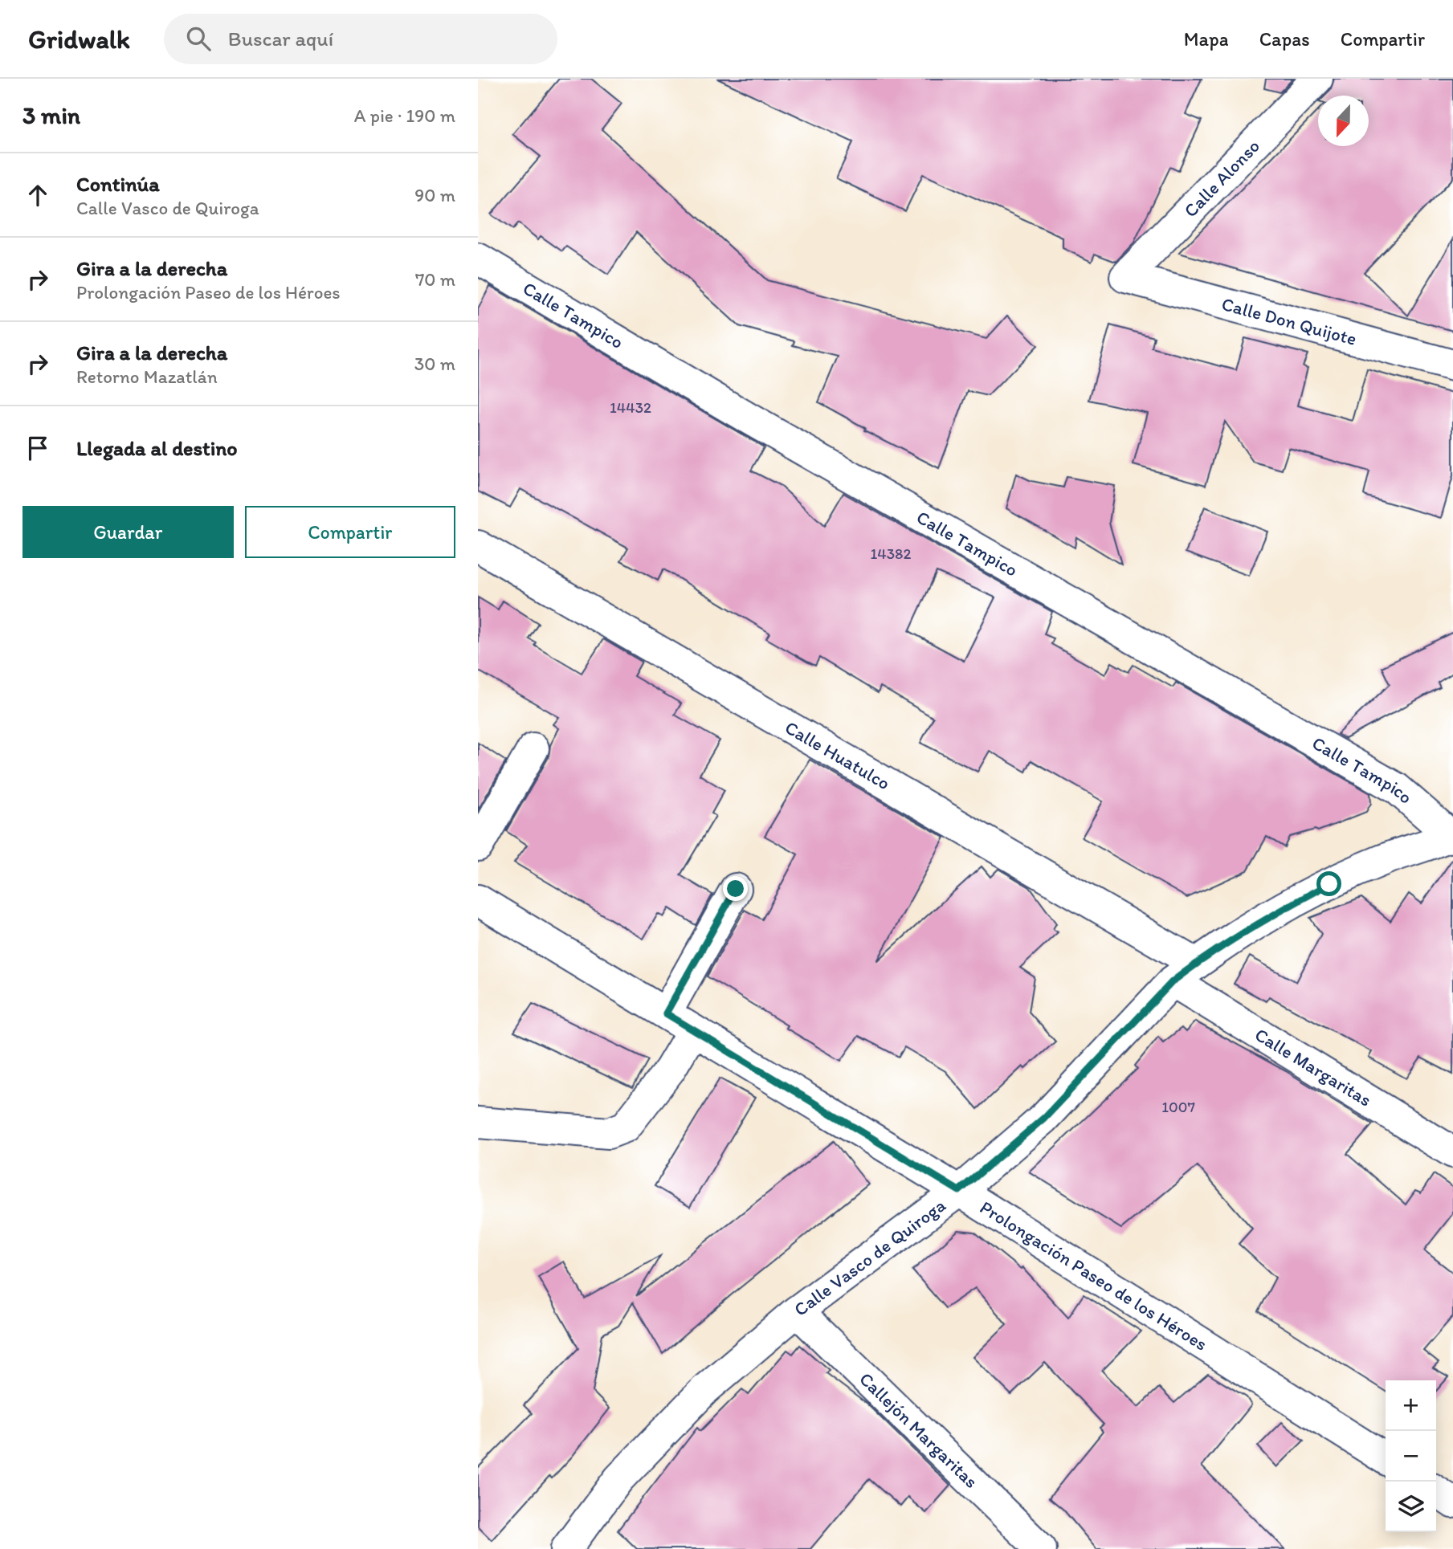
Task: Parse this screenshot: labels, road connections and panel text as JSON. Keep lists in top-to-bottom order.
{
  "streets": {
    "street": [
      "Calle Alonso",
      "Calle Tampico",
      "Calle Don Quijote",
      "Calle Huatulco",
      "Calle Margaritas",
      "Calle Vasco de Quiroga",
      "Prolongación Paseo de los Héroes",
      "Callejón Margaritas"
    ]
  },
  "crossings": [
    ["Calle Alonso", "Calle Don Quijote"],
    ["Calle Tampico", "Calle Vasco de Quiroga"],
    ["Calle Huatulco", "Calle Margaritas"],
    ["Calle Huatulco", "Calle Vasco de Quiroga"],
    ["Calle Margaritas", "Calle Vasco de Quiroga"],
    ["Calle Vasco de Quiroga", "Prolongación Paseo de los Héroes"],
    ["Calle Vasco de Quiroga", "Callejón Margaritas"]
  ],
  "house_numbers": ["14432", "14382", "1007"],
  "north": "bottom",
  "page": {
    "header": "Gridwalk",
    "search": "Buscar aquí",
    "nav": ["Mapa", "Capas", "Compartir"],
    "heading": ["3 min", "A pie · 190 m"],
    "list": [
      ["Continúa", "Calle Vasco de Quiroga", "90 m"],
      ["Gira a la derecha", "Prolongación Paseo de los Héroes", "70 m"],
      ["Gira a la derecha", "Retorno Mazatlán", "30 m"],
      "Llegada al destino"
    ],
    "buttons": ["Guardar", "Compartir"],
    "map_buttons": ["+", "−"]
  }
}
